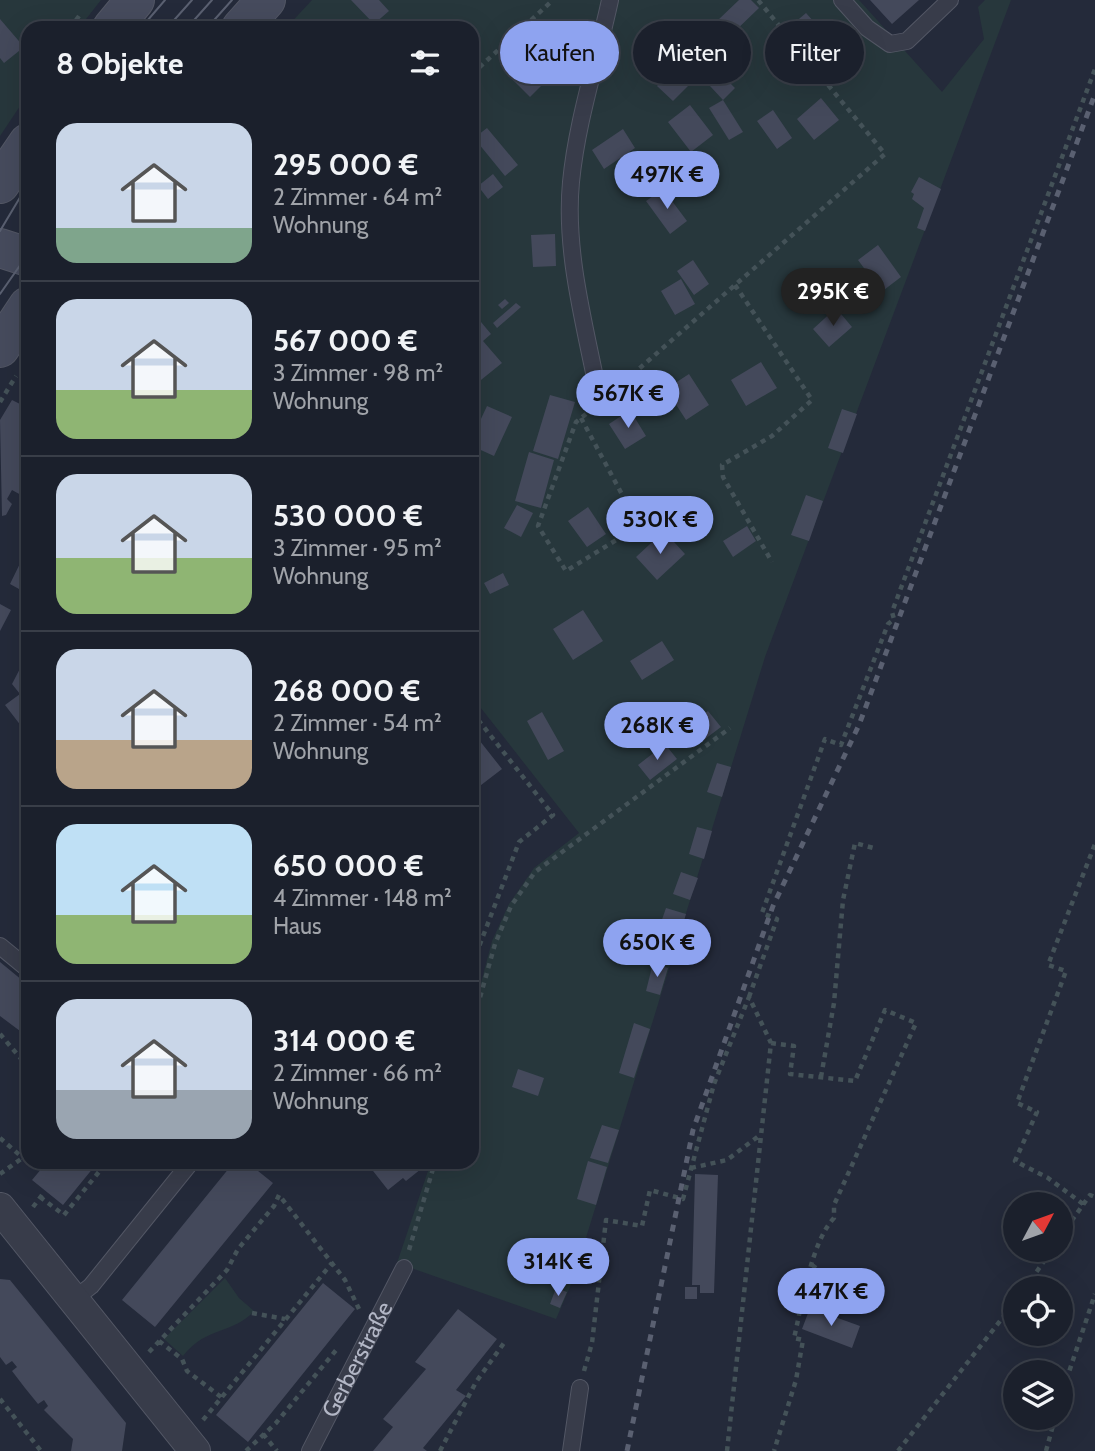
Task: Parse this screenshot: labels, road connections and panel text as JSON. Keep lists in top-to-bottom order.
{
  "streets": {
    "lane": ["Gerberstraße"]
  },
  "north": "top right",
  "page": {
    "chip": ["Kaufen", "Mieten", "Filter"],
    "heading": "8 Objekte",
    "list": [
      {
        "name": "295 000 €",
        "note": "2 Zimmer · 64 m² · Wohnung"
      },
      {
        "name": "567 000 €",
        "note": "3 Zimmer · 98 m² · Wohnung"
      },
      {
        "name": "530 000 €",
        "note": "3 Zimmer · 95 m² · Wohnung"
      },
      {
        "name": "268 000 €",
        "note": "2 Zimmer · 54 m² · Wohnung"
      },
      {
        "name": "650 000 €",
        "note": "4 Zimmer · 148 m² · Haus"
      },
      {
        "name": "314 000 €",
        "note": "2 Zimmer · 66 m² · Wohnung"
      }
    ],
    "price": [
      "497K €",
      "295K €",
      "567K €",
      "530K €",
      "268K €",
      "650K €",
      "314K €",
      "447K €"
    ]
  }
}
